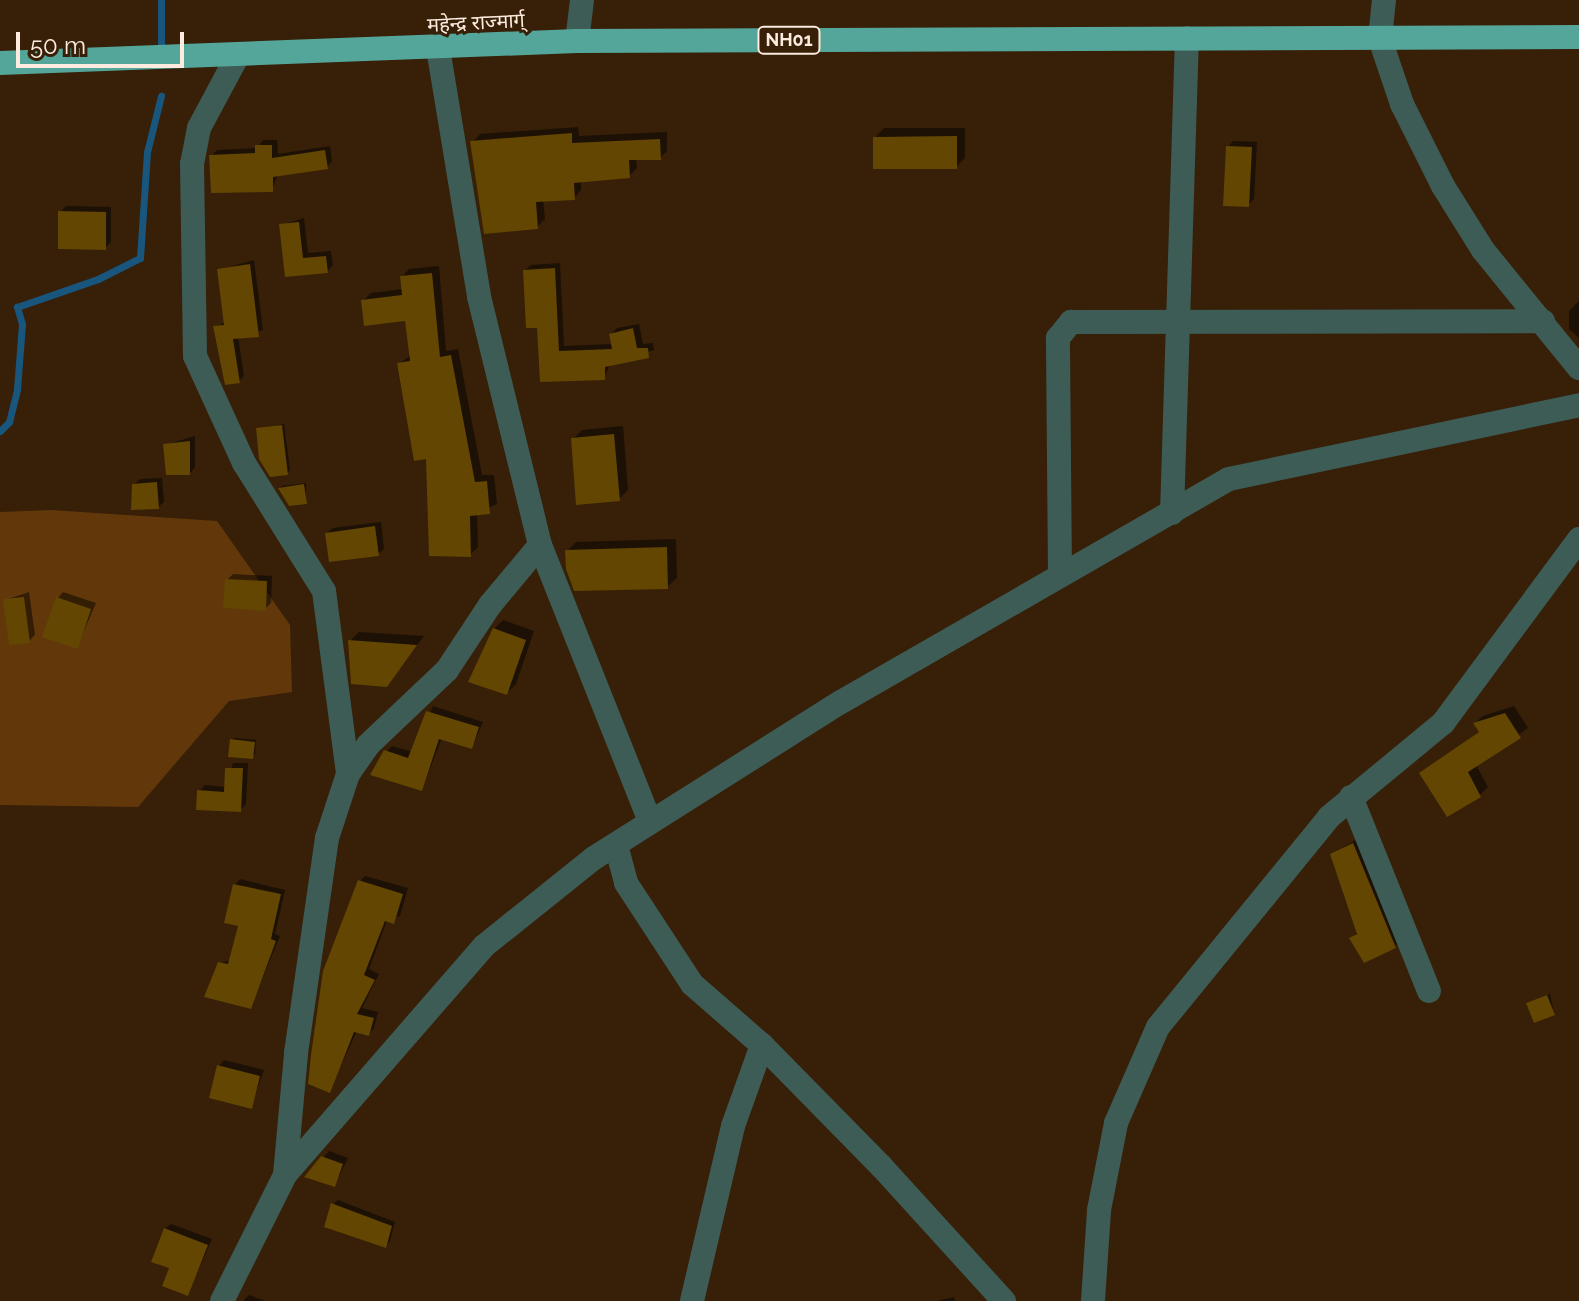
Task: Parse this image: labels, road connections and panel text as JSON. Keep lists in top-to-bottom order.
{
  "streets": {
    "highway": ["महेन्द्र राज्मार्ग्", "NH01"]
  },
  "scale_bar": "50 m"
}
